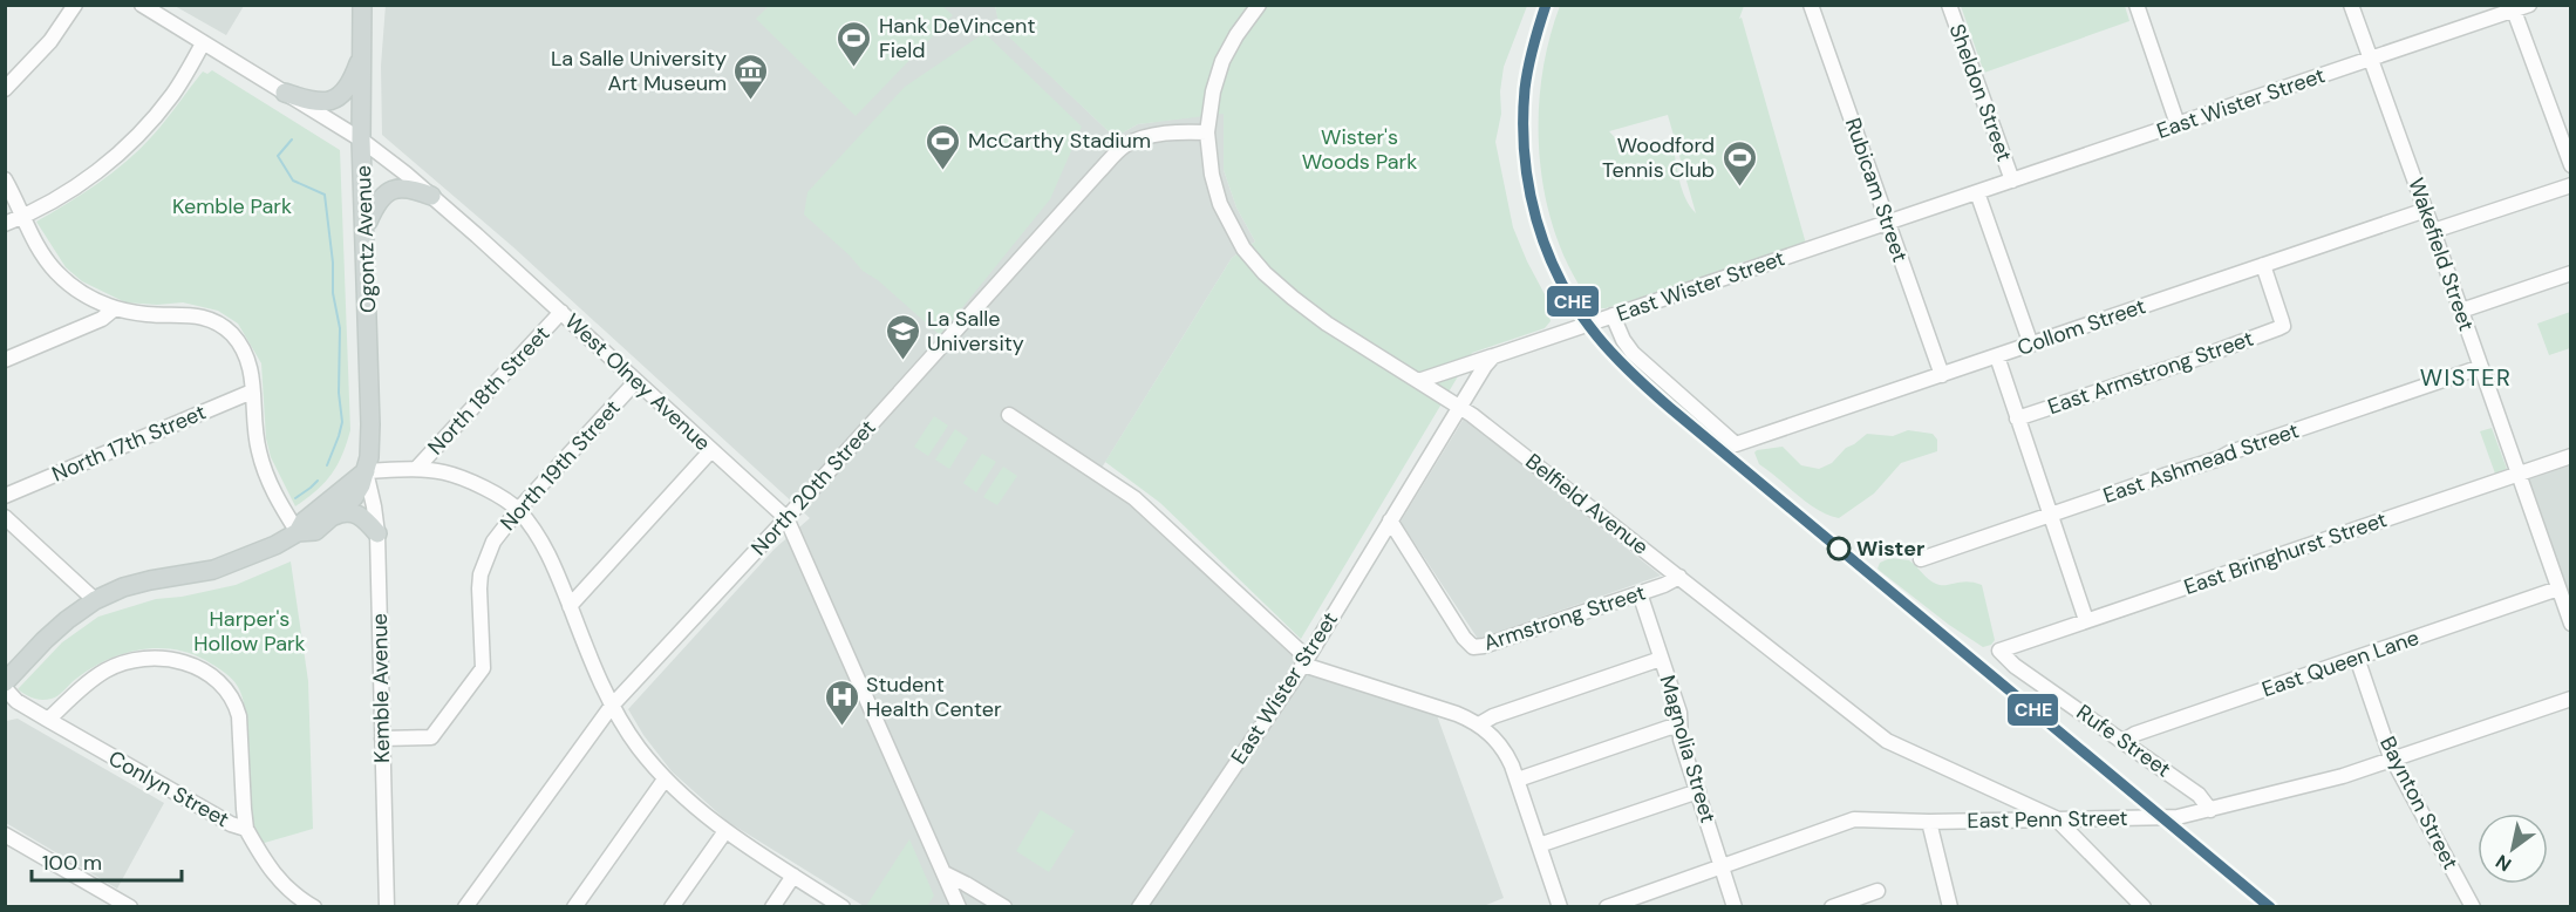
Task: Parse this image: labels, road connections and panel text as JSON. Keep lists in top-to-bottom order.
{
  "streets": {
    "main road": ["Ogontz Avenue"],
    "street": [
      "Sheldon Street",
      "East Wister Street",
      "Rubicam Street",
      "Wakefield Street",
      "Collom Street",
      "East Armstrong Street",
      "West Olney Avenue",
      "North 18th Street",
      "North 17th Street",
      "East Ashmead Street",
      "North 19th Street",
      "North 20th Street",
      "Belfield Avenue",
      "East Bringhurst Street",
      "Armstrong Street",
      "East Queen Lane",
      "Kemble Avenue",
      "Rufe Street",
      "Magnolia Street",
      "Conlyn Street",
      "Baynton Street",
      "East Penn Street"
    ]
  },
  "crossings": [
    ["Sheldon Street", "East Wister Street"],
    ["East Wister Street", "Rubicam Street"],
    ["East Wister Street", "Wakefield Street"],
    ["East Wister Street", "Collom Street"],
    ["East Wister Street", "Belfield Avenue"],
    ["East Wister Street", "Armstrong Street"],
    ["Rubicam Street", "Collom Street"],
    ["Ogontz Avenue", "West Olney Avenue"],
    ["Ogontz Avenue", "Kemble Avenue"],
    ["Wakefield Street", "Collom Street"],
    ["Wakefield Street", "East Ashmead Street"],
    ["Wakefield Street", "East Bringhurst Street"],
    ["Wakefield Street", "East Queen Lane"],
    ["Collom Street", "East Armstrong Street"],
    ["West Olney Avenue", "North 18th Street"],
    ["West Olney Avenue", "North 19th Street"],
    ["West Olney Avenue", "North 20th Street"],
    ["North 19th Street", "Kemble Avenue"],
    ["North 20th Street", "Belfield Avenue"],
    ["Belfield Avenue", "Armstrong Street"],
    ["Belfield Avenue", "East Penn Street"],
    ["East Bringhurst Street", "Rufe Street"],
    ["Armstrong Street", "Magnolia Street"],
    ["East Queen Lane", "Rufe Street"],
    ["East Queen Lane", "Baynton Street"],
    ["Rufe Street", "East Penn Street"],
    ["Magnolia Street", "East Penn Street"],
    ["Baynton Street", "East Penn Street"]
  ],
  "districts": ["WISTER"],
  "parks": ["Wister's Woods Park", "Kemble Park", "Harper's Hollow Park"],
  "places": {
    "sports": ["Hank DeVincent Field", "McCarthy Stadium", "Woodford Tennis Club"],
    "museum": ["La Salle University Art Museum"],
    "school or university": ["La Salle University"],
    "other": ["Wister"],
    "hospital": ["Student Health Center"]
  },
  "lines": ["transit line CHE"],
  "scale_bar": "100 m",
  "north": "bottom left"
}
